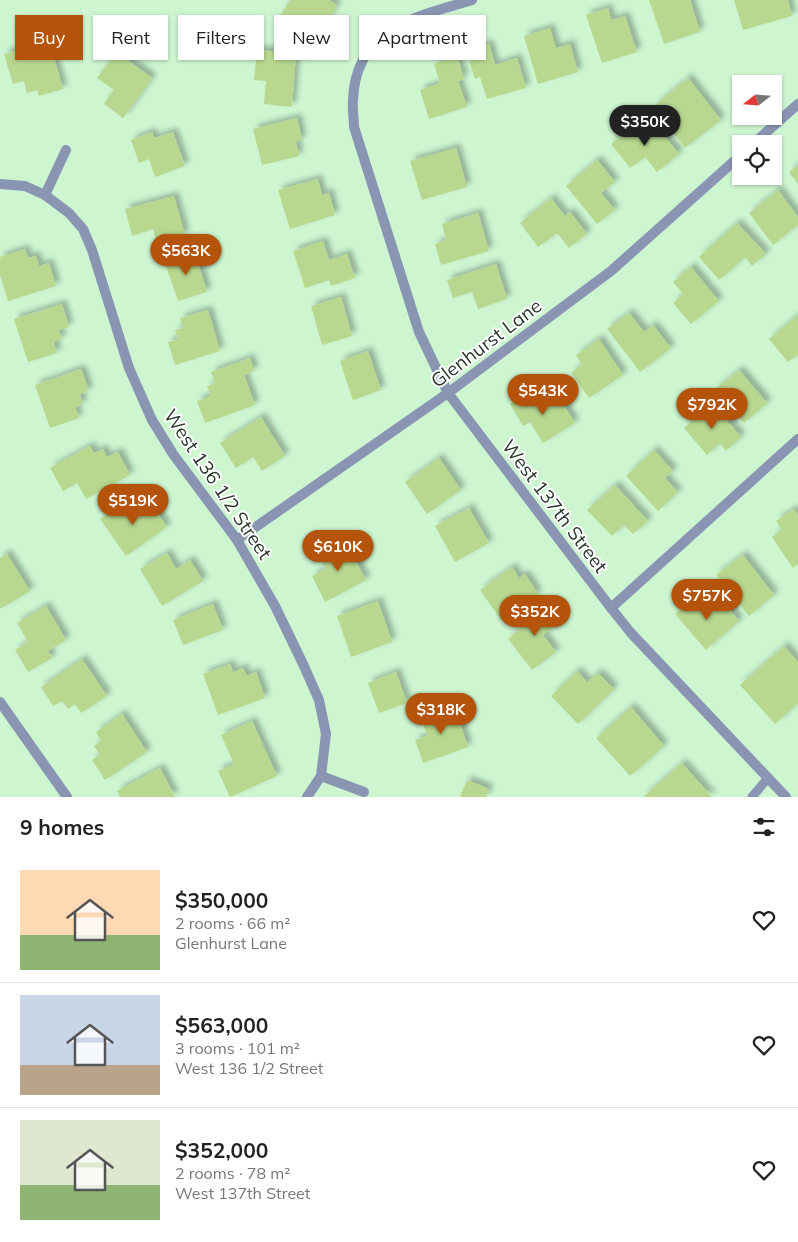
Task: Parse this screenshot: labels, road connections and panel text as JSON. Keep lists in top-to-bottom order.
{
  "streets": {
    "street": ["Glenhurst Lane", "West 136 1/2 Street", "West 137th Street"]
  },
  "crossings": [
    ["Glenhurst Lane", "West 136 1/2 Street"],
    ["Glenhurst Lane", "West 137th Street"]
  ],
  "north": "left",
  "page": {
    "chip": [
      "Buy",
      "Rent",
      "Filters",
      "New",
      "Apartment"
    ],
    "price": [
      "$350K",
      "$563K",
      "$543K",
      "$792K",
      "$519K",
      "$610K",
      "$757K",
      "$352K",
      "$318K"
    ],
    "heading": "9 homes",
    "list": [
      {
        "name": "$350,000",
        "note": "2 rooms · 66 m² · Glenhurst Lane"
      },
      {
        "name": "$563,000",
        "note": "3 rooms · 101 m² · West 136 1/2 Street"
      },
      {
        "name": "$352,000",
        "note": "2 rooms · 78 m² · West 137th Street"
      }
    ]
  }
}
